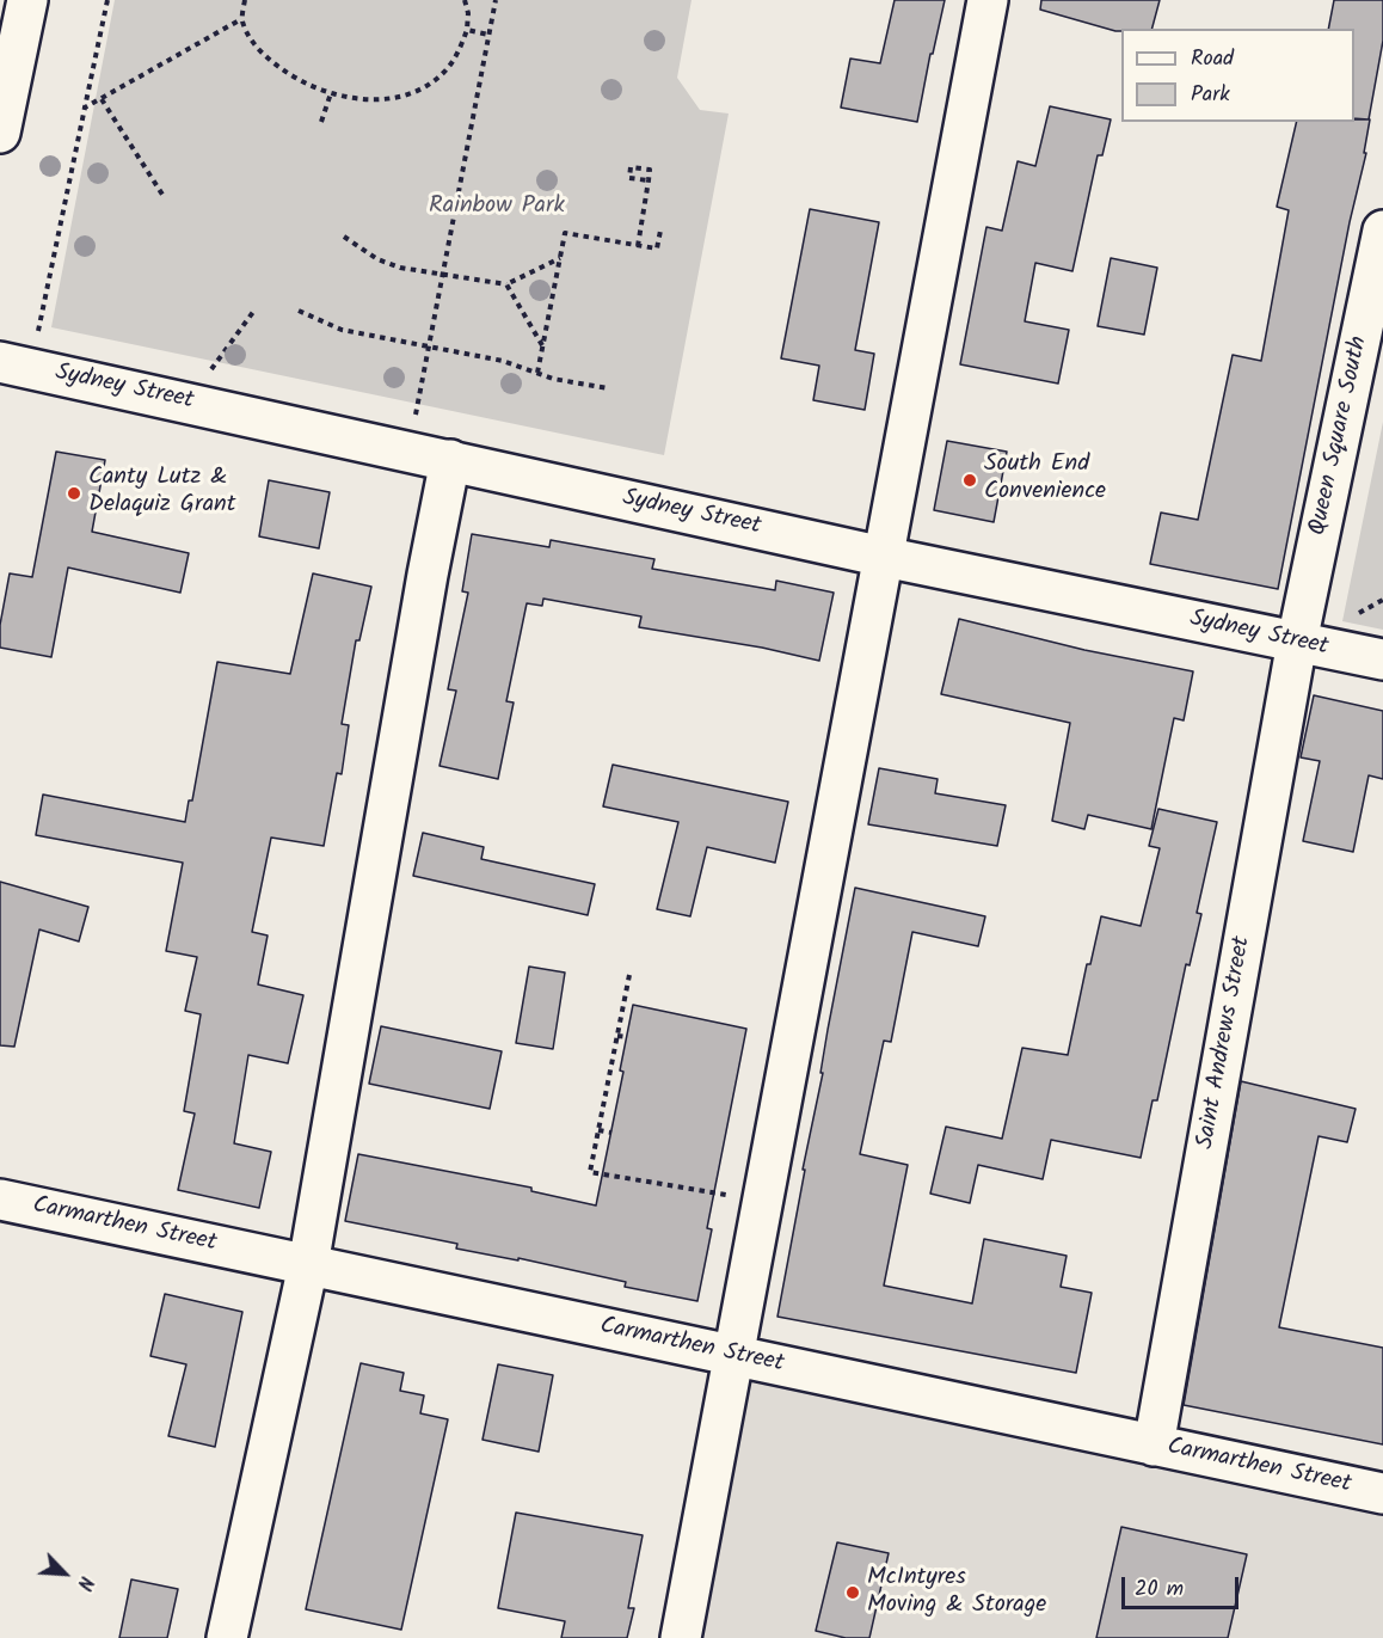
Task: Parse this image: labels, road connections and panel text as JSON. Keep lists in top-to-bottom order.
{
  "streets": {
    "street": [
      "Sydney Street",
      "Queen Square South",
      "Saint Andrews Street",
      "Carmarthen Street"
    ]
  },
  "crossings": [
    ["Sydney Street", "Queen Square South"],
    ["Sydney Street", "Saint Andrews Street"],
    ["Queen Square South", "Saint Andrews Street"],
    ["Saint Andrews Street", "Carmarthen Street"]
  ],
  "parks": ["Rainbow Park"],
  "places": ["South End Convenience", "Canty Lutz & Delaquiz Grant", "McIntyres Moving & Storage"],
  "legend": ["Road", "Park"],
  "scale_bar": "20 m",
  "north": "bottom right"
}
